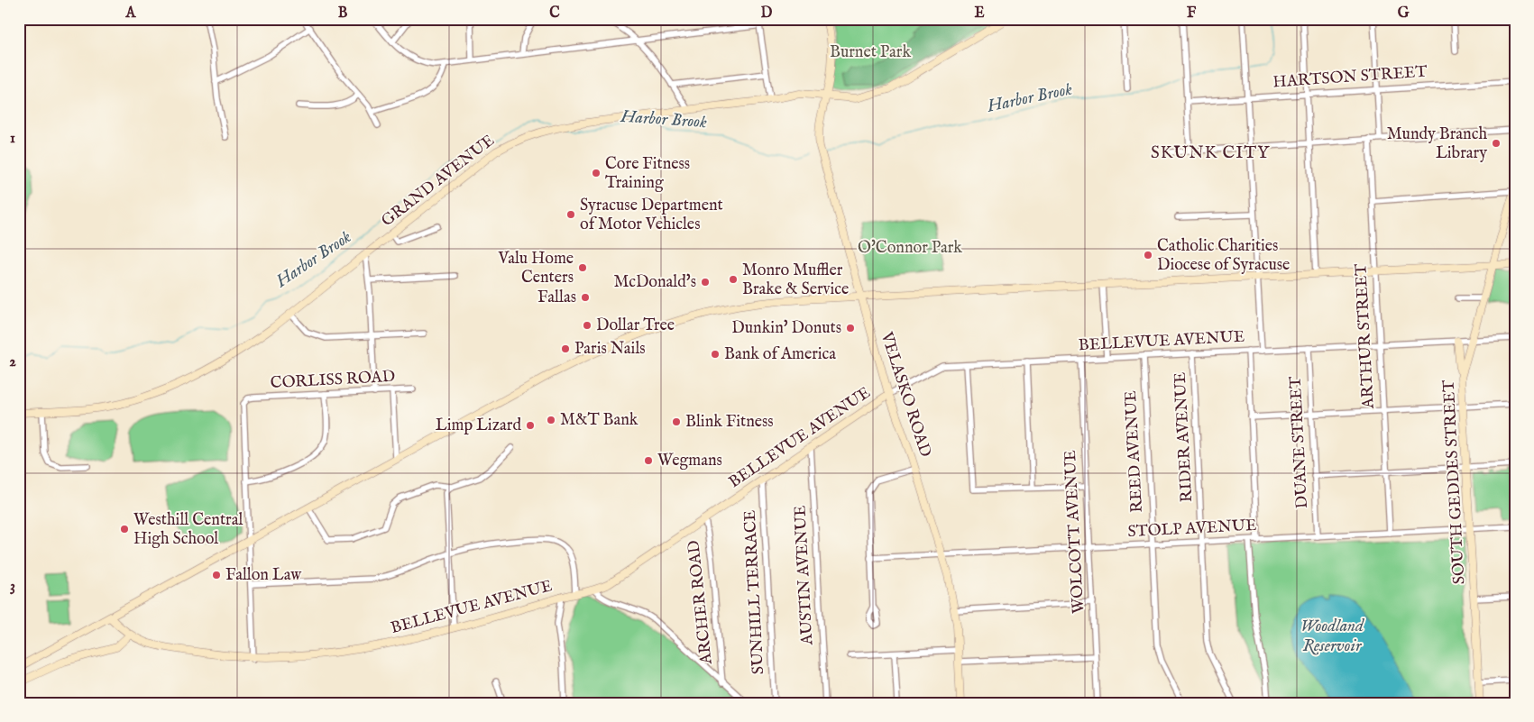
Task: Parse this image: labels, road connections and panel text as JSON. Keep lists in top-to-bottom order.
{
  "streets": {
    "street": [
      "HARTSON STREET",
      "GRAND AVENUE",
      "ARTHUR STREET",
      "BELLEVUE AVENUE",
      "CORLISS ROAD",
      "VELASKO ROAD",
      "RIDER AVENUE",
      "DUANE STREET",
      "REED AVENUE",
      "SOUTH GEDDES STREET",
      "STOLP AVENUE",
      "WOLCOTT AVENUE",
      "AUSTIN AVENUE",
      "SUNHILL TERRACE",
      "ARCHER ROAD"
    ]
  },
  "crossings": [
    ["GRAND AVENUE", "VELASKO ROAD"],
    ["ARTHUR STREET", "BELLEVUE AVENUE"],
    ["ARTHUR STREET", "STOLP AVENUE"],
    ["BELLEVUE AVENUE", "VELASKO ROAD"],
    ["BELLEVUE AVENUE", "RIDER AVENUE"],
    ["BELLEVUE AVENUE", "DUANE STREET"],
    ["BELLEVUE AVENUE", "REED AVENUE"],
    ["BELLEVUE AVENUE", "SOUTH GEDDES STREET"],
    ["BELLEVUE AVENUE", "WOLCOTT AVENUE"],
    ["BELLEVUE AVENUE", "AUSTIN AVENUE"],
    ["BELLEVUE AVENUE", "SUNHILL TERRACE"],
    ["BELLEVUE AVENUE", "ARCHER ROAD"],
    ["VELASKO ROAD", "STOLP AVENUE"],
    ["RIDER AVENUE", "STOLP AVENUE"],
    ["DUANE STREET", "STOLP AVENUE"],
    ["REED AVENUE", "STOLP AVENUE"],
    ["SOUTH GEDDES STREET", "STOLP AVENUE"],
    ["STOLP AVENUE", "WOLCOTT AVENUE"]
  ],
  "districts": ["SKUNK CITY"],
  "water": ["Harbor Brook", "Woodland Reservoir"],
  "parks": ["Burnet Park", "O'Connor Park"],
  "places": [
    "Mundy Branch Library",
    "Core Fitness Training",
    "Syracuse Department of Motor Vehicles",
    "Catholic Charities Diocese of Syracuse",
    "Valu Home Centers",
    "Monro Muffler Brake & Service",
    "McDonald's",
    "Fallas",
    "Dollar Tree",
    "Dunkin' Donuts",
    "Paris Nails",
    "Bank of America",
    "M&T Bank",
    "Blink Fitness",
    "Limp Lizard",
    "Wegmans",
    "Westhill Central High School",
    "Fallon Law"
  ],
  "grid": {
    "columns": [
      "A",
      "B",
      "C",
      "D",
      "E",
      "F",
      "G"
    ],
    "rows": ["1", "2", "3"]
  }
}
